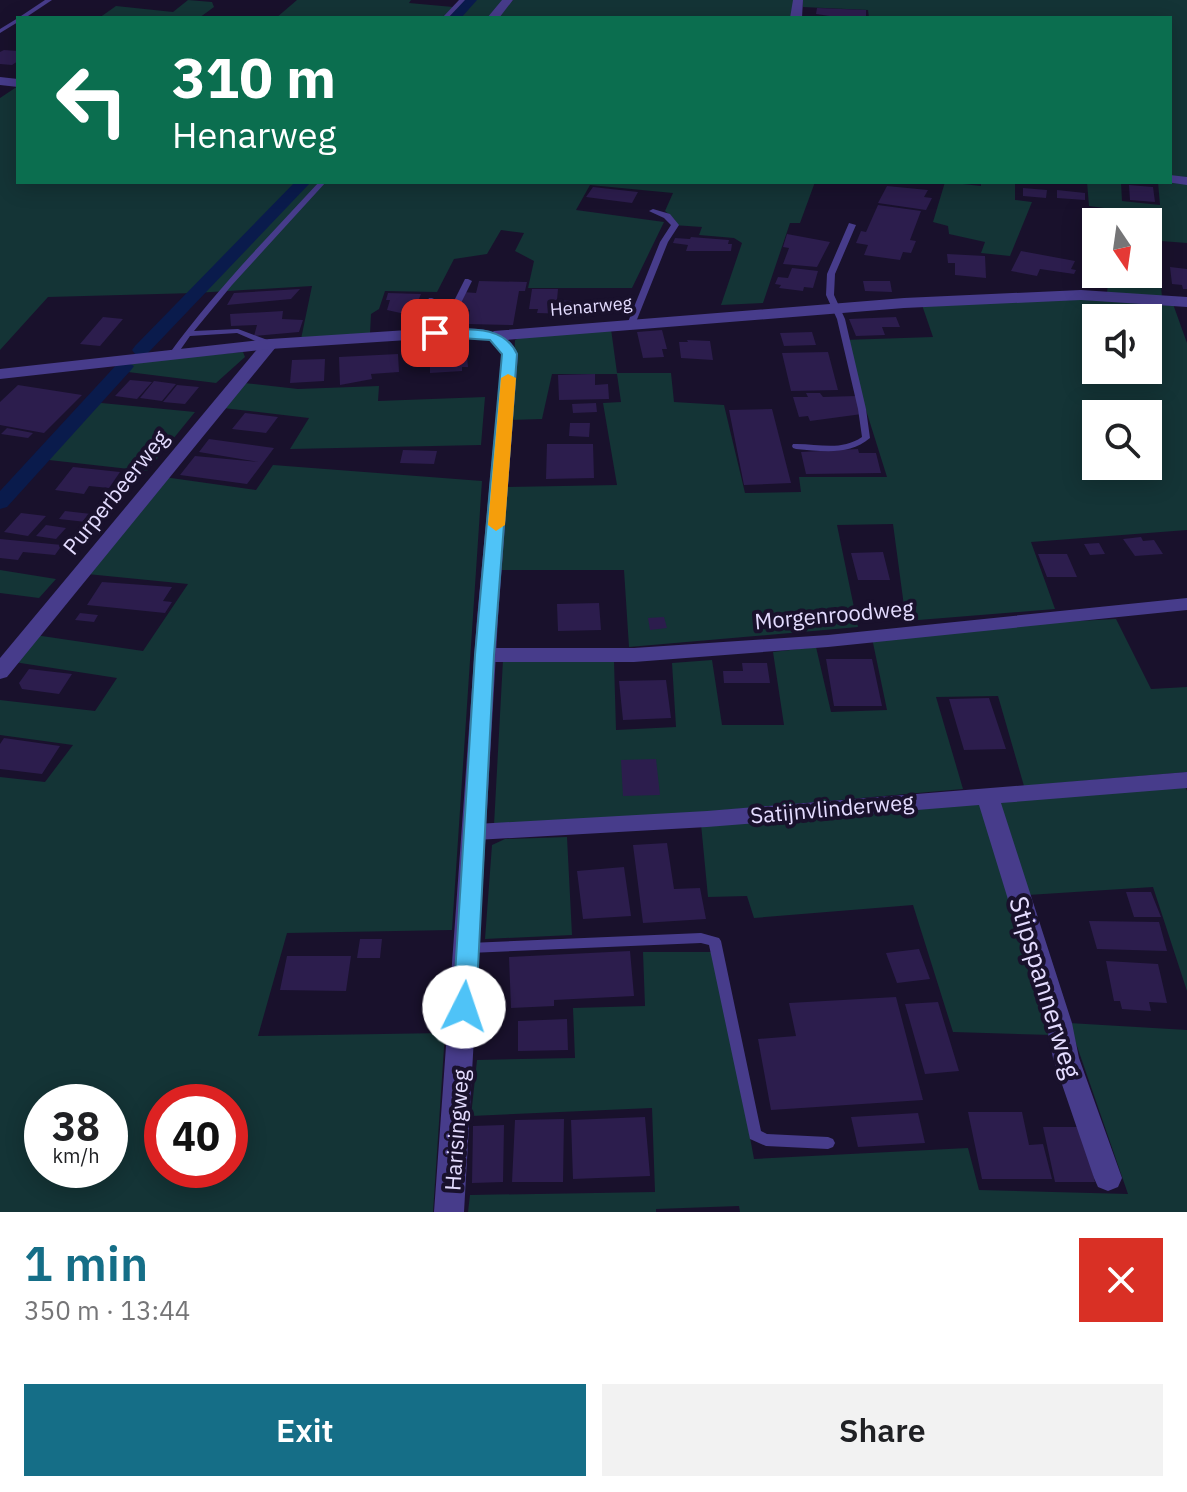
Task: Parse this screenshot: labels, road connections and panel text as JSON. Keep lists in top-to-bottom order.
{
  "streets": {
    "street": [
      "Henarweg",
      "Purperbeerweg",
      "Morgenroodweg",
      "Satijnvlinderweg",
      "Stipspannerweg",
      "Harisingweg"
    ]
  },
  "crossings": [
    ["Henarweg", "Purperbeerweg"],
    ["Henarweg", "Harisingweg"],
    ["Morgenroodweg", "Harisingweg"],
    ["Satijnvlinderweg", "Stipspannerweg"],
    ["Satijnvlinderweg", "Harisingweg"]
  ],
  "north": "bottom",
  "page": {
    "turn": ["310 m", "Henarweg"],
    "speed": "38 km/h",
    "limit": "40",
    "heading": ["1 min", "350 m · 13:44"],
    "buttons": ["Exit", "Share"]
  }
}
